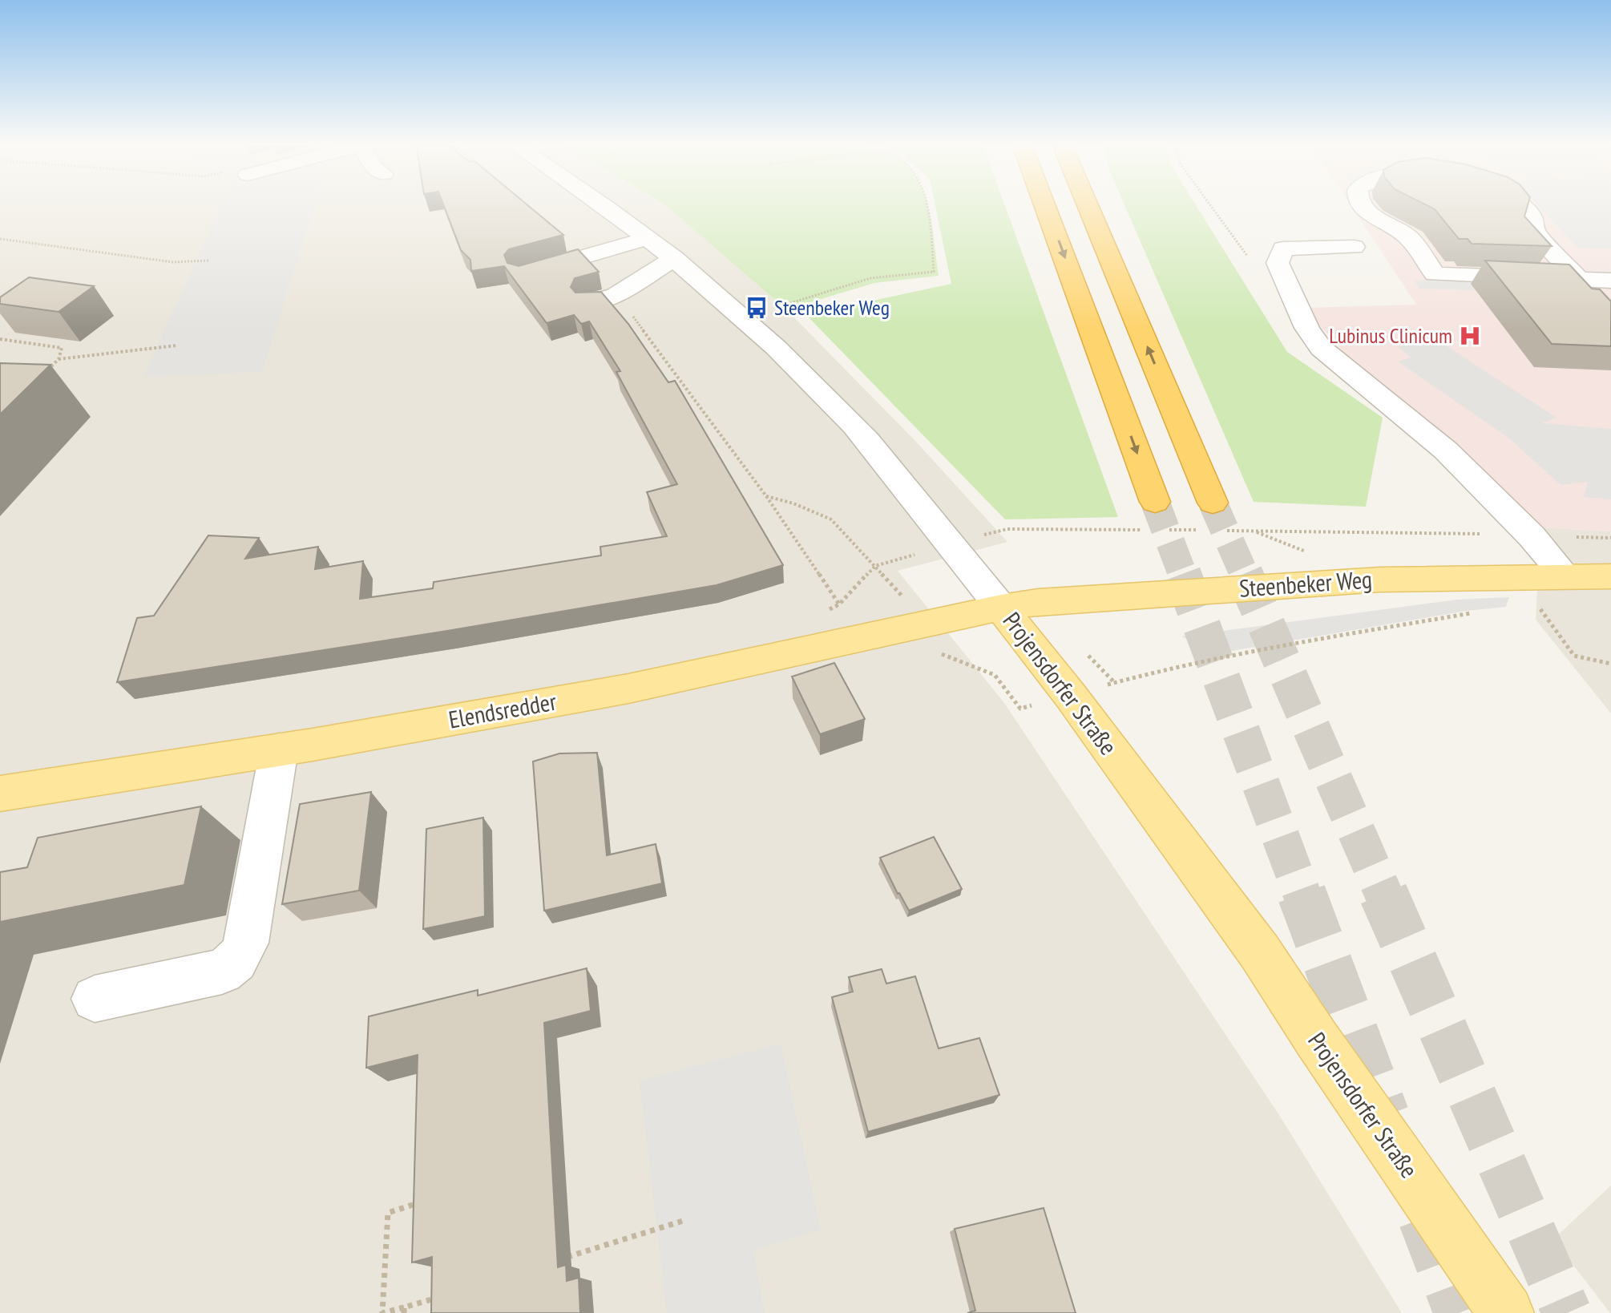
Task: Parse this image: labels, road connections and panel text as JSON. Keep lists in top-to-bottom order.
{
  "streets": {
    "main road": ["Steenbeker Weg", "Projensdorfer Straße", "Elendsredder"]
  },
  "crossings": [
    ["Steenbeker Weg", "Projensdorfer Straße"],
    ["Steenbeker Weg", "Elendsredder"],
    ["Projensdorfer Straße", "Elendsredder"]
  ],
  "places": {
    "bus stop": ["Steenbeker Weg"],
    "hospital": ["Lubinus Clinicum"]
  }
}
